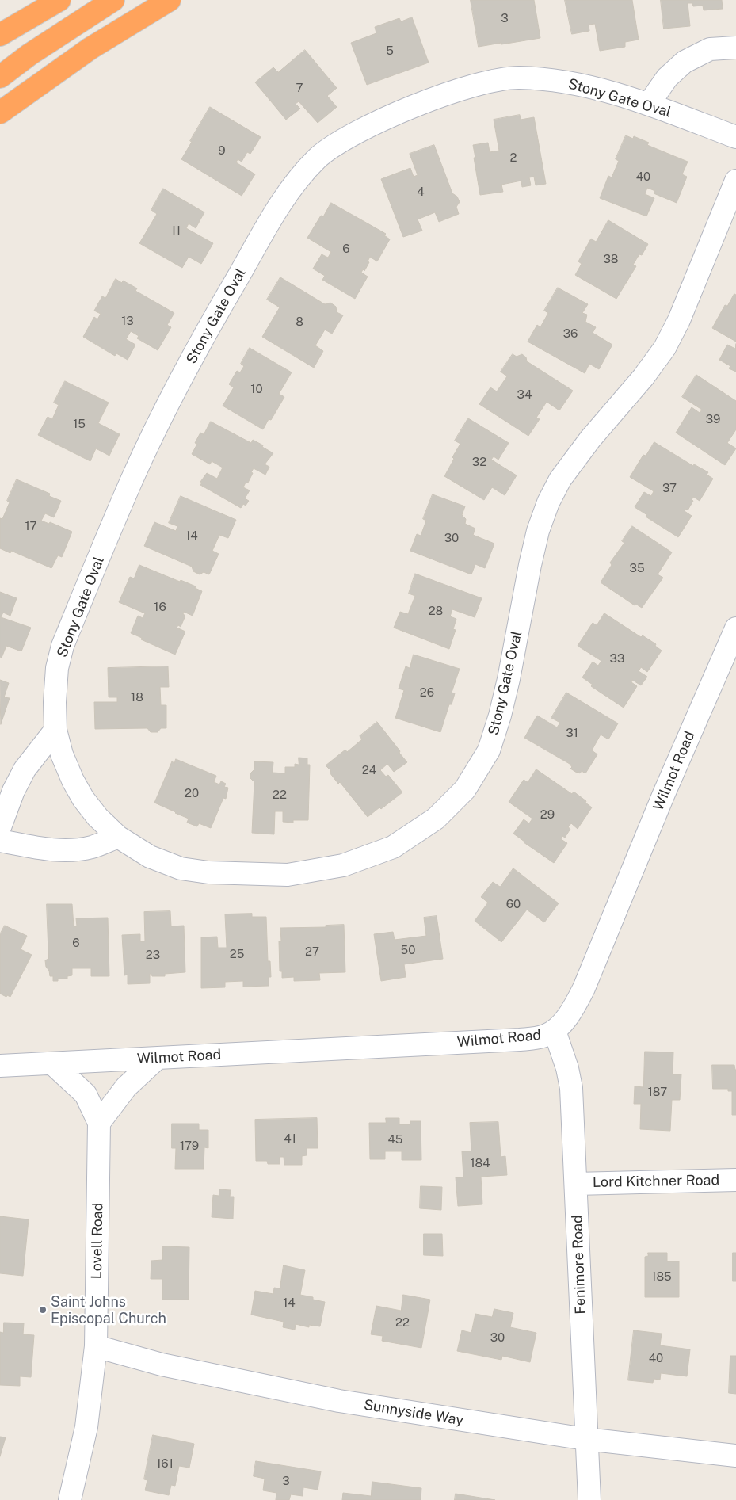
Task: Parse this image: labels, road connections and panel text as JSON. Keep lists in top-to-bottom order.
{
  "streets": {
    "street": [
      "Stony Gate Oval",
      "Wilmot Road",
      "Lord Kitchner Road",
      "Lovell Road",
      "Fenimore Road",
      "Sunnyside Way"
    ]
  },
  "crossings": [
    ["Wilmot Road", "Lovell Road"],
    ["Wilmot Road", "Fenimore Road"],
    ["Lord Kitchner Road", "Fenimore Road"],
    ["Lovell Road", "Sunnyside Way"],
    ["Fenimore Road", "Sunnyside Way"]
  ],
  "places": ["Saint Johns Episcopal Church"],
  "house_numbers": [
    "3",
    "5",
    "7",
    "9",
    "2",
    "40",
    "4",
    "11",
    "6",
    "38",
    "13",
    "8",
    "36",
    "10",
    "34",
    "39",
    "15",
    "32",
    "37",
    "17",
    "14",
    "30",
    "35",
    "16",
    "28",
    "33",
    "26",
    "18",
    "31",
    "24",
    "20",
    "22",
    "29",
    "60",
    "6",
    "50",
    "27",
    "25",
    "23",
    "187",
    "41",
    "45",
    "179",
    "184",
    "185",
    "14",
    "22",
    "30",
    "40",
    "161",
    "3"
  ]
}
